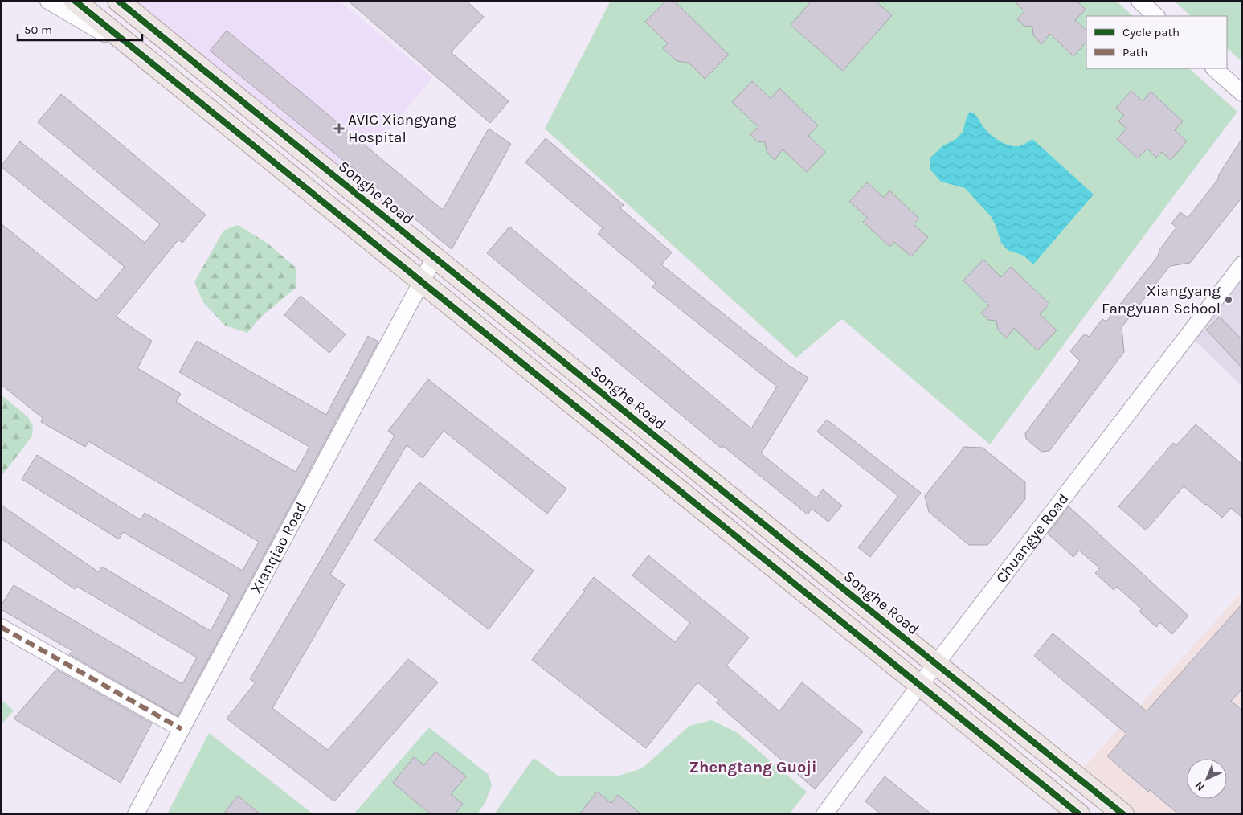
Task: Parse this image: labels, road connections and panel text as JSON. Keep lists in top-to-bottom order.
{
  "streets": {
    "main road": ["Songhe Road"],
    "street": ["Chuangye Road", "Xianqiao Road"]
  },
  "crossings": [
    ["Songhe Road", "Chuangye Road"],
    ["Songhe Road", "Xianqiao Road"]
  ],
  "districts": ["Zhengtang Guoji"],
  "places": {
    "health": ["AVIC Xiangyang Hospital"],
    "other": ["Xiangyang Fangyuan School"]
  },
  "legend": ["Cycle path", "Path"],
  "scale_bar": "50 m",
  "north": "bottom left"
}
